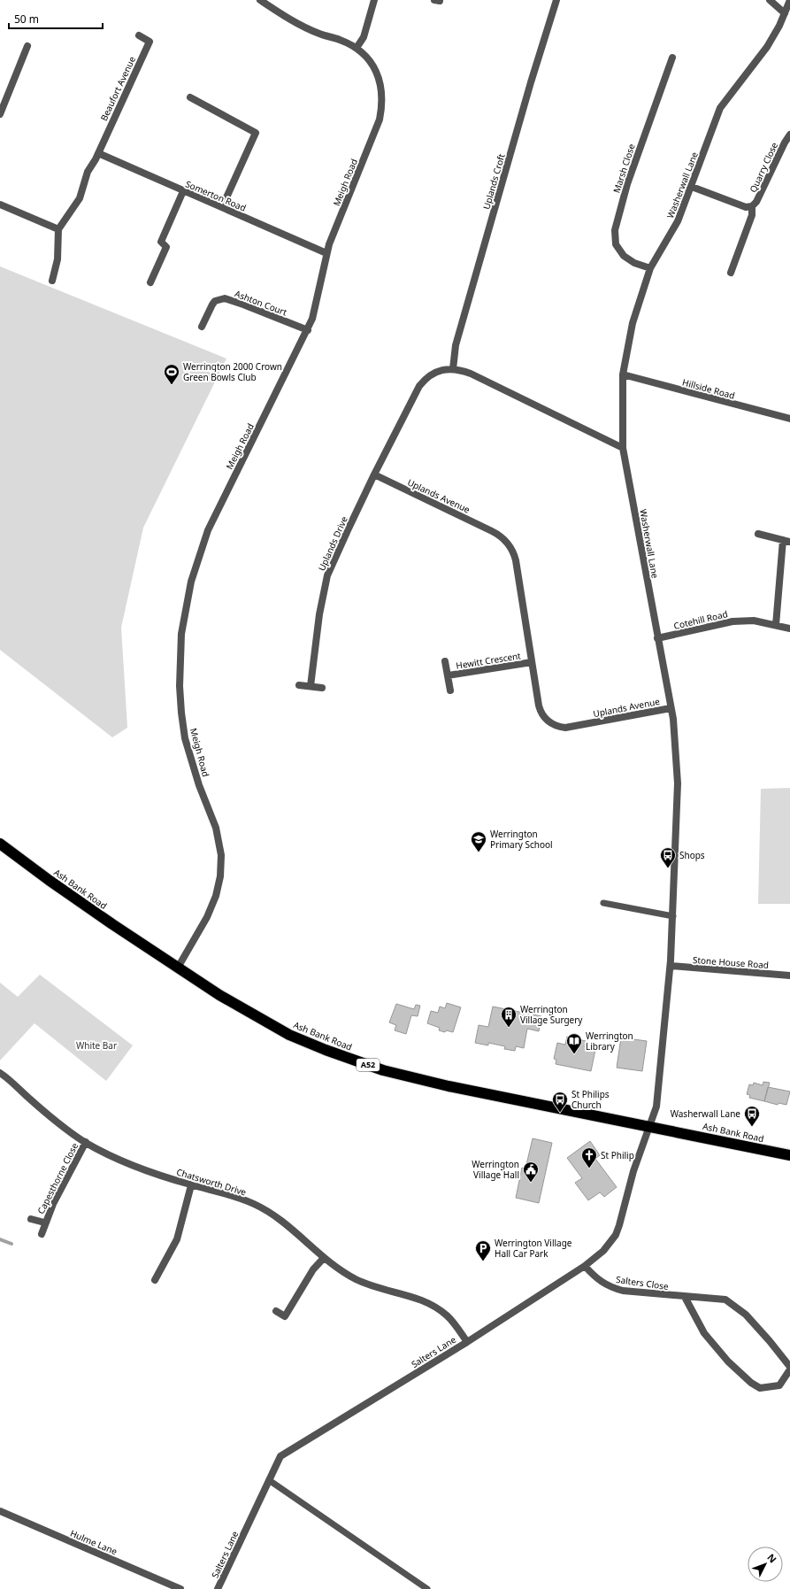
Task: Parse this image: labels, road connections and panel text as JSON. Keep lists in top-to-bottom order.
{
  "streets": {
    "highway": ["Ash Bank Road", "A52"],
    "street": [
      "Beaufort Avenue",
      "Quarry Close",
      "Marsh Close",
      "Uplands Croft",
      "Meigh Road",
      "Washerwall Lane",
      "Somerton Road",
      "Ashton Court",
      "Hillside Road",
      "Uplands Avenue",
      "Uplands Drive",
      "Cotehill Road",
      "Hewitt Crescent",
      "Stone House Road",
      "Capesthorne Close",
      "Chatsworth Drive",
      "Salters Close",
      "Salters Lane",
      "Hulme Lane"
    ]
  },
  "crossings": [
    ["Beaufort Avenue", "Somerton Road"],
    ["Marsh Close", "Washerwall Lane"],
    ["Meigh Road", "Somerton Road"],
    ["Meigh Road", "Ashton Court"],
    ["Meigh Road", "Ash Bank Road"],
    ["Washerwall Lane", "Hillside Road"],
    ["Washerwall Lane", "Uplands Avenue"],
    ["Washerwall Lane", "Cotehill Road"],
    ["Washerwall Lane", "Ash Bank Road"],
    ["Washerwall Lane", "Stone House Road"],
    ["Washerwall Lane", "Salters Lane"],
    ["Uplands Avenue", "Uplands Drive"],
    ["Uplands Avenue", "Hewitt Crescent"],
    ["Ash Bank Road", "Salters Lane"],
    ["Capesthorne Close", "Chatsworth Drive"],
    ["Chatsworth Drive", "Salters Lane"],
    ["Salters Close", "Salters Lane"]
  ],
  "parks": ["White Bar"],
  "places": {
    "sports": ["Werrington 2000 Crown Green Bowls Club"],
    "school or university": ["Werrington Primary School"],
    "bus stop": ["Shops", "St Philips Church", "Washerwall Lane"],
    "building": ["Werrington Village Surgery"],
    "library": ["Werrington Library"],
    "church": ["St Philip"],
    "public building": ["Werrington Village Hall"],
    "parking": ["Werrington Village Hall Car Park"]
  },
  "scale_bar": "50 m",
  "north": "top right"
}
